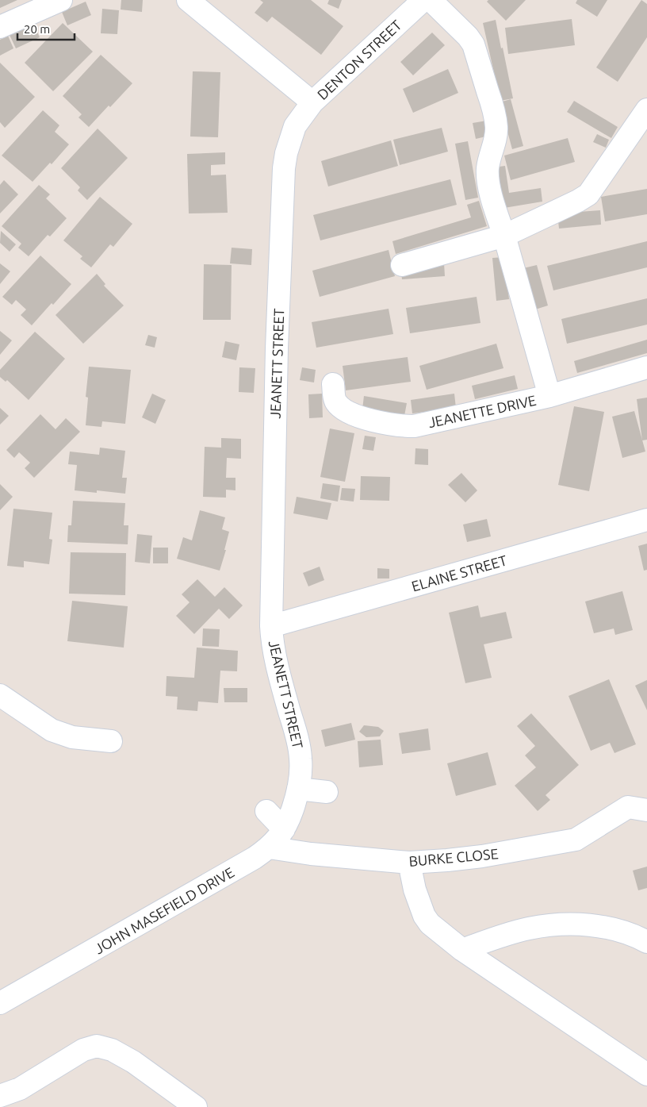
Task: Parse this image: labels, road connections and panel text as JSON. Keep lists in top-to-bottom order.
{
  "streets": {
    "street": [
      "DENTON STREET",
      "JEANETT STREET",
      "JEANETTE DRIVE",
      "ELAINE STREET",
      "BURKE CLOSE",
      "JOHN MASEFIELD DRIVE"
    ]
  },
  "crossings": [
    ["DENTON STREET", "JEANETT STREET"],
    ["JEANETT STREET", "ELAINE STREET"],
    ["JEANETT STREET", "JOHN MASEFIELD DRIVE"],
    ["BURKE CLOSE", "JOHN MASEFIELD DRIVE"]
  ],
  "scale_bar": "20 m"
}
